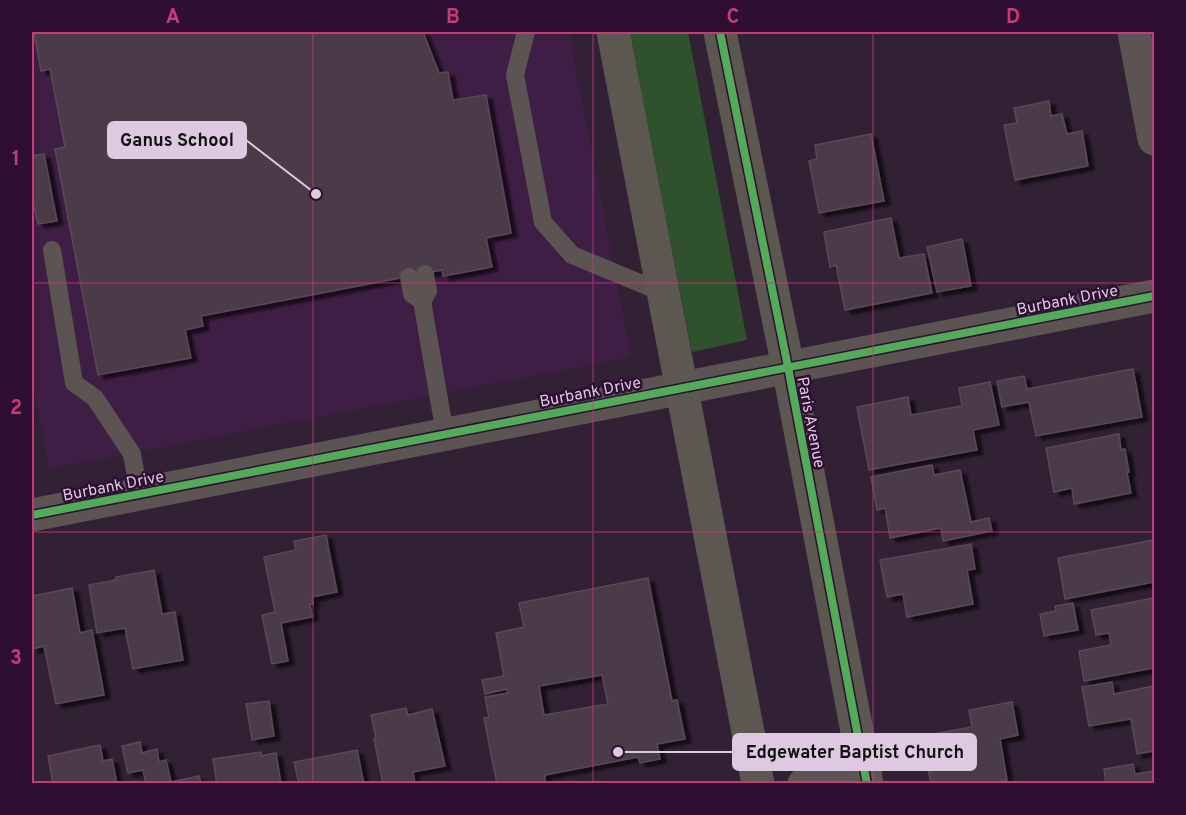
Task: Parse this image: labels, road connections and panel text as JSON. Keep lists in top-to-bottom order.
{
  "streets": {
    "street": ["Burbank Drive", "Paris Avenue"]
  },
  "crossings": [
    ["Burbank Drive", "Paris Avenue"]
  ],
  "places": ["Ganus School", "Edgewater Baptist Church"],
  "grid": {
    "columns": [
      "A",
      "B",
      "C",
      "D"
    ],
    "rows": ["1", "2", "3"]
  }
}
